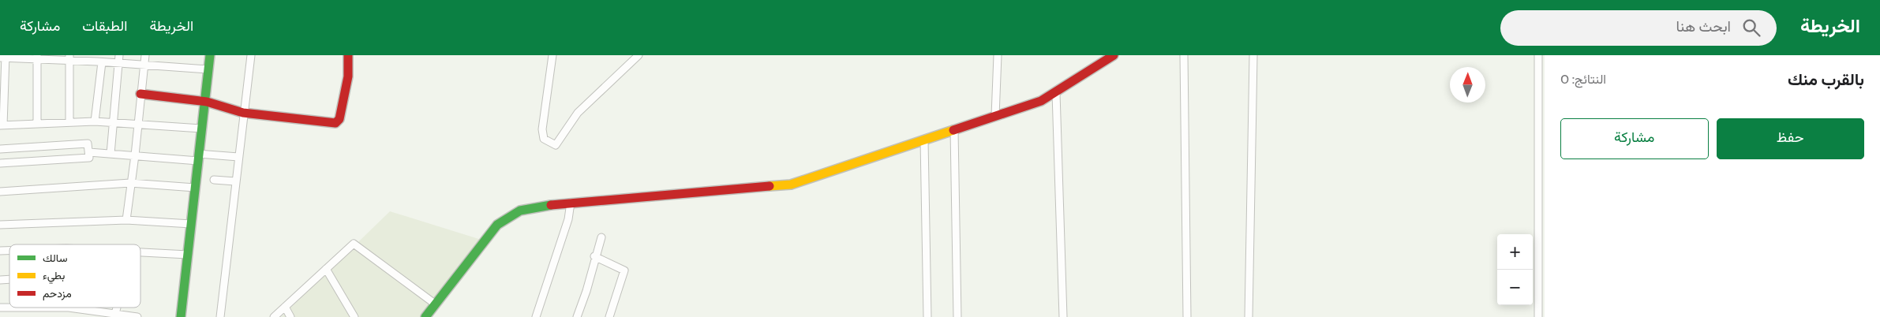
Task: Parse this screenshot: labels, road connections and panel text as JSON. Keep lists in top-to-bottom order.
{
  "legend": ["سالك", "بطيء", "مزدحم"],
  "north": "top",
  "page": {
    "header": "الخريطة",
    "search": "ابحث هنا",
    "nav": ["الخريطة", "الطبقات", "مشاركة"],
    "heading": ["بالقرب منك", "النتائج: 0"],
    "buttons": ["حفظ", "مشاركة"],
    "map_buttons": ["+", "−"]
  }
}
